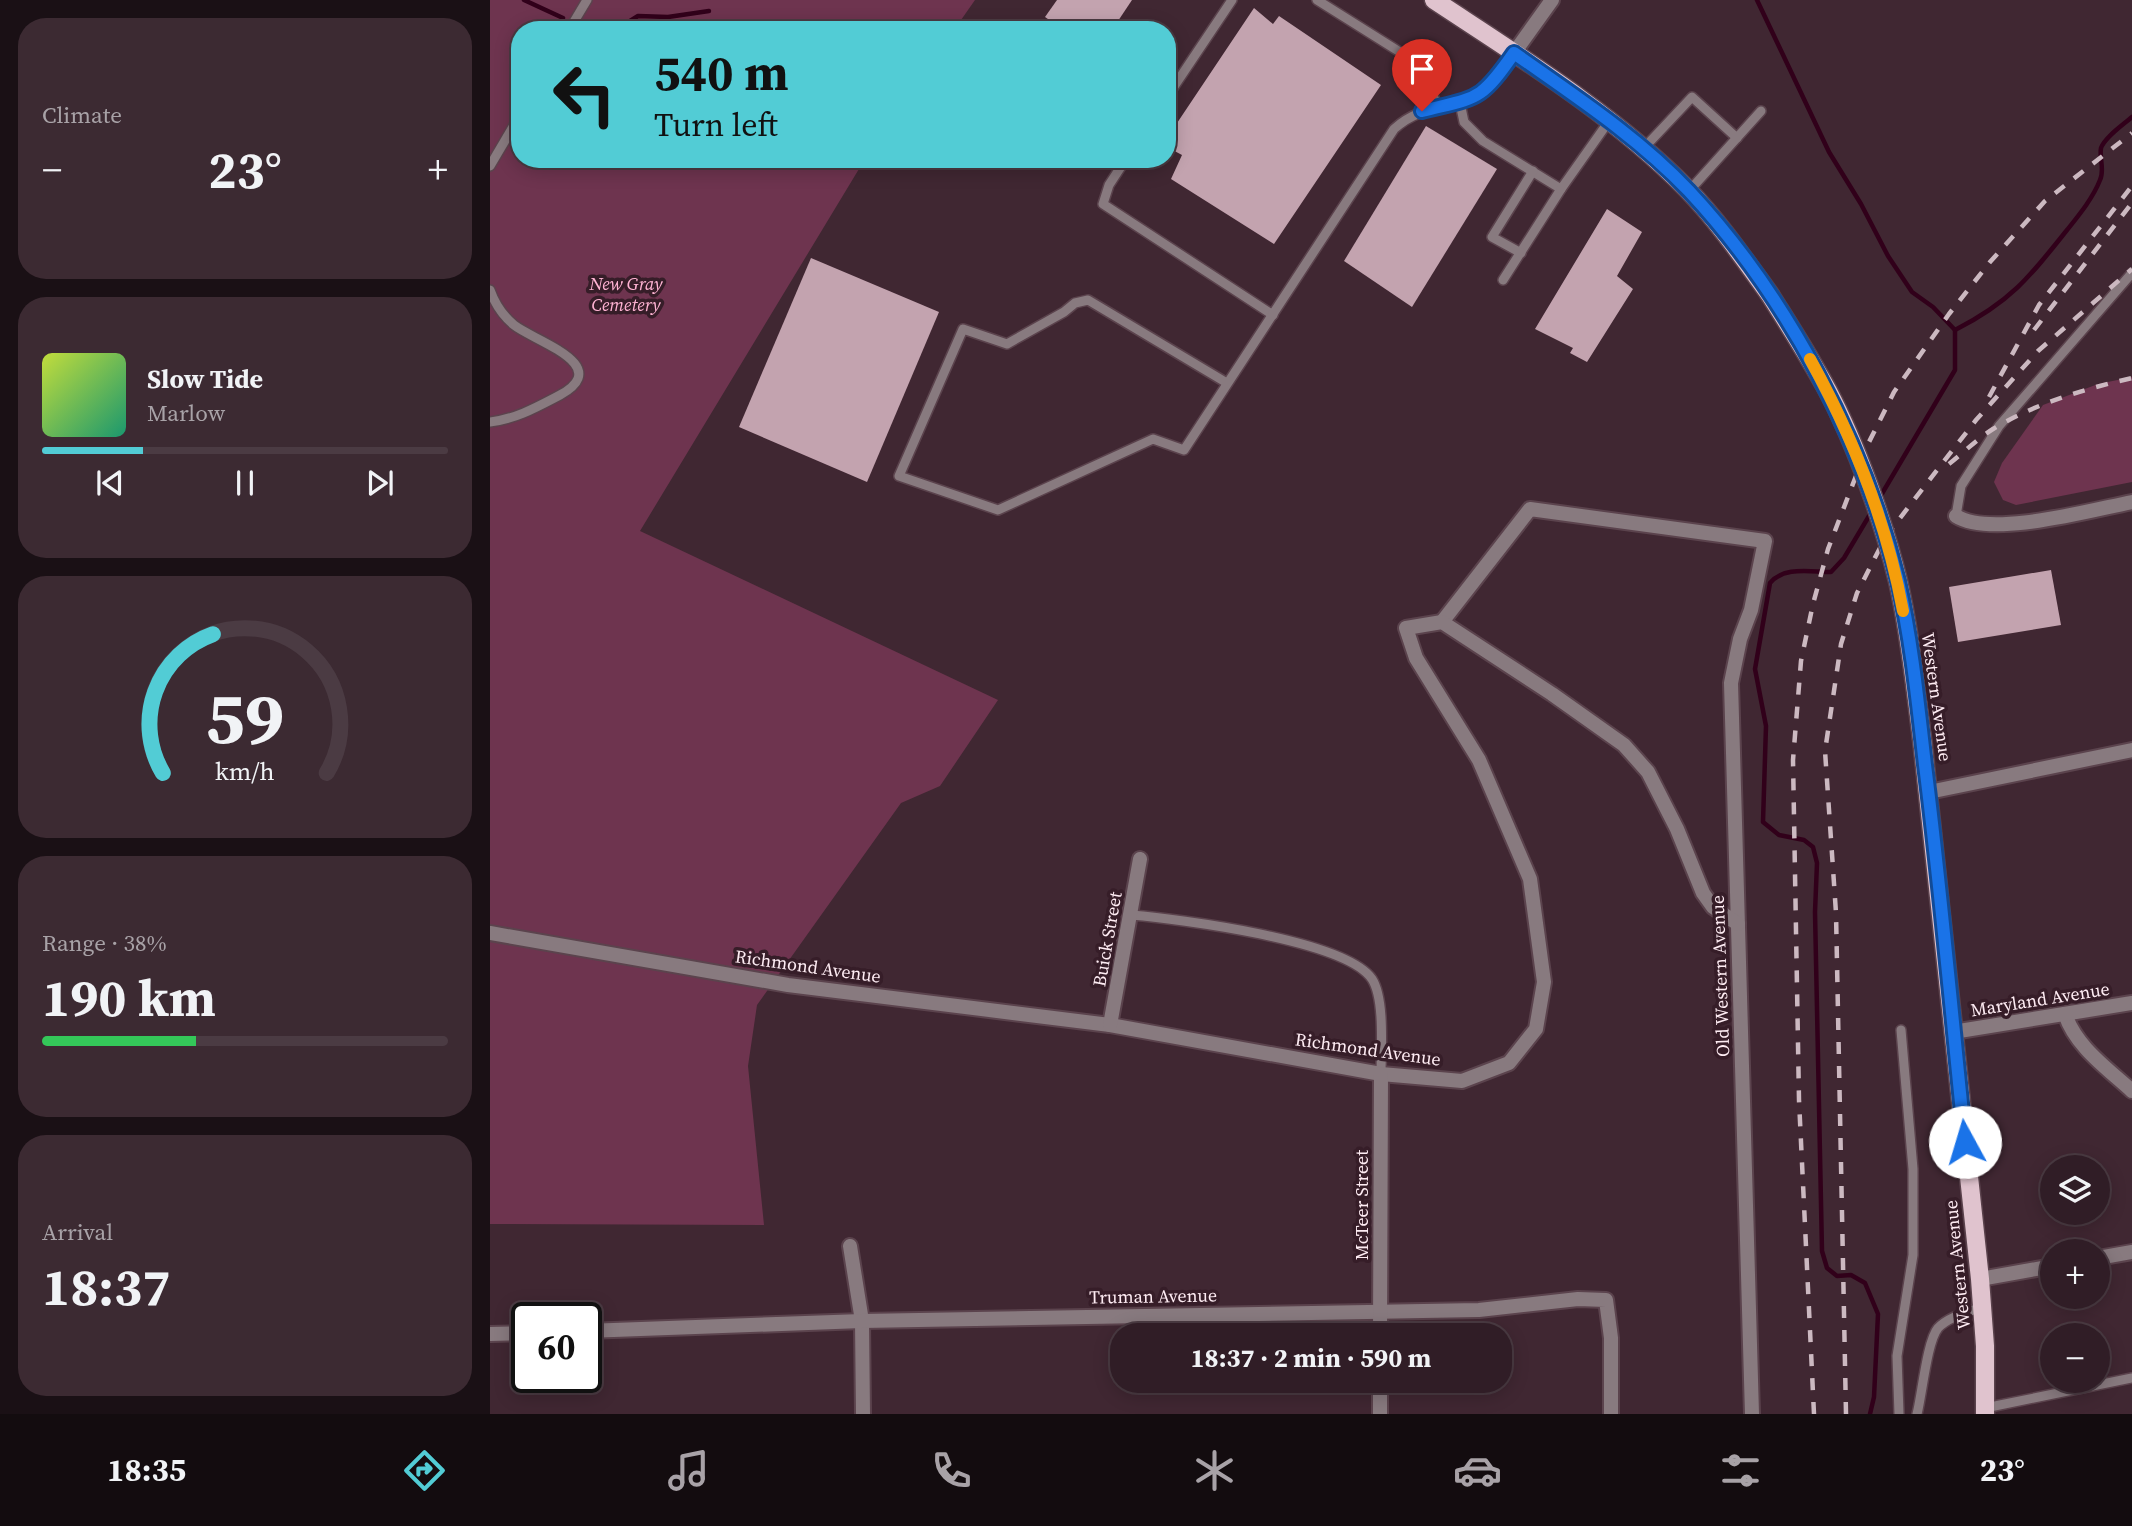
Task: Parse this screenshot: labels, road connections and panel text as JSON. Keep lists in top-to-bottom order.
{
  "streets": {
    "main road": ["Western Avenue"],
    "street": [
      "Buick Street",
      "Richmond Avenue",
      "Old Western Avenue",
      "Maryland Avenue",
      "McTeer Street",
      "Truman Avenue"
    ]
  },
  "crossings": [
    ["Western Avenue", "Maryland Avenue"],
    ["Buick Street", "Richmond Avenue"],
    ["Richmond Avenue", "Old Western Avenue"],
    ["Richmond Avenue", "McTeer Street"],
    ["McTeer Street", "Truman Avenue"]
  ],
  "parks": ["New Gray Cemetery"],
  "page": {
    "tile": [
      "Climate",
      ["Range · 38%", "190 km"],
      ["Arrival", "18:37"]
    ],
    "turn": ["540 m", "Turn left"],
    "heat": ["−", "23°", "+"],
    "song": ["Slow Tide", "Marlow"],
    "map_buttons": ["+", "−"],
    "limit": "60",
    "trip": "18:37 · 2 min · 590 m",
    "tabs": ["18:35", "23°"],
    "gauge": ["59", "km/h"]
  }
}
